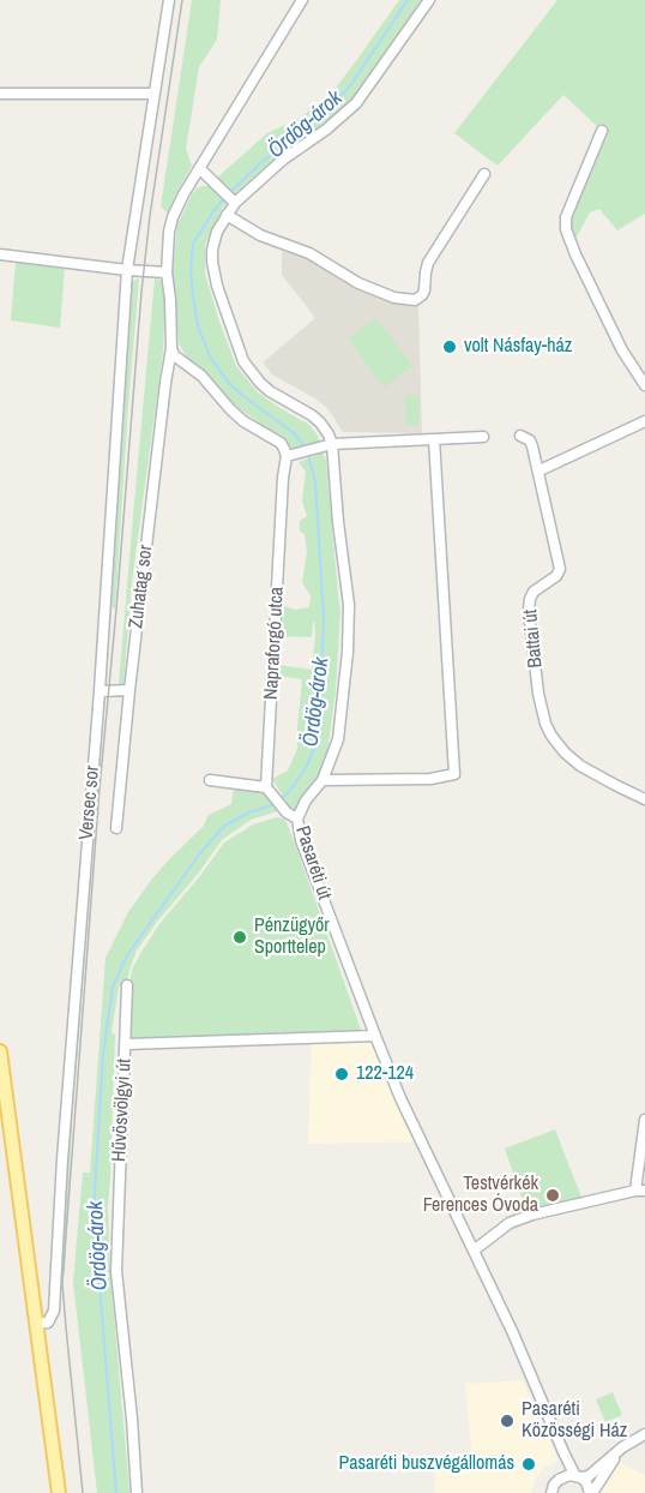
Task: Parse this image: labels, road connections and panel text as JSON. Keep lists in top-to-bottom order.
{
  "streets": {
    "street": [
      "Zuhatag sor",
      "Battai út",
      "Napraforgó utca",
      "Versec sor",
      "Pasaréti út",
      "Hűvösvölgyi út"
    ]
  },
  "water": ["Ördög-árok"],
  "places": [
    "volt Násfay-ház",
    "Pénzügyőr Sporttelep",
    "122-124",
    "Testvérkék Ferences Óvoda",
    "Pasaréti Közösségi Ház",
    "Pasaréti buszvégállomás"
  ]
}
